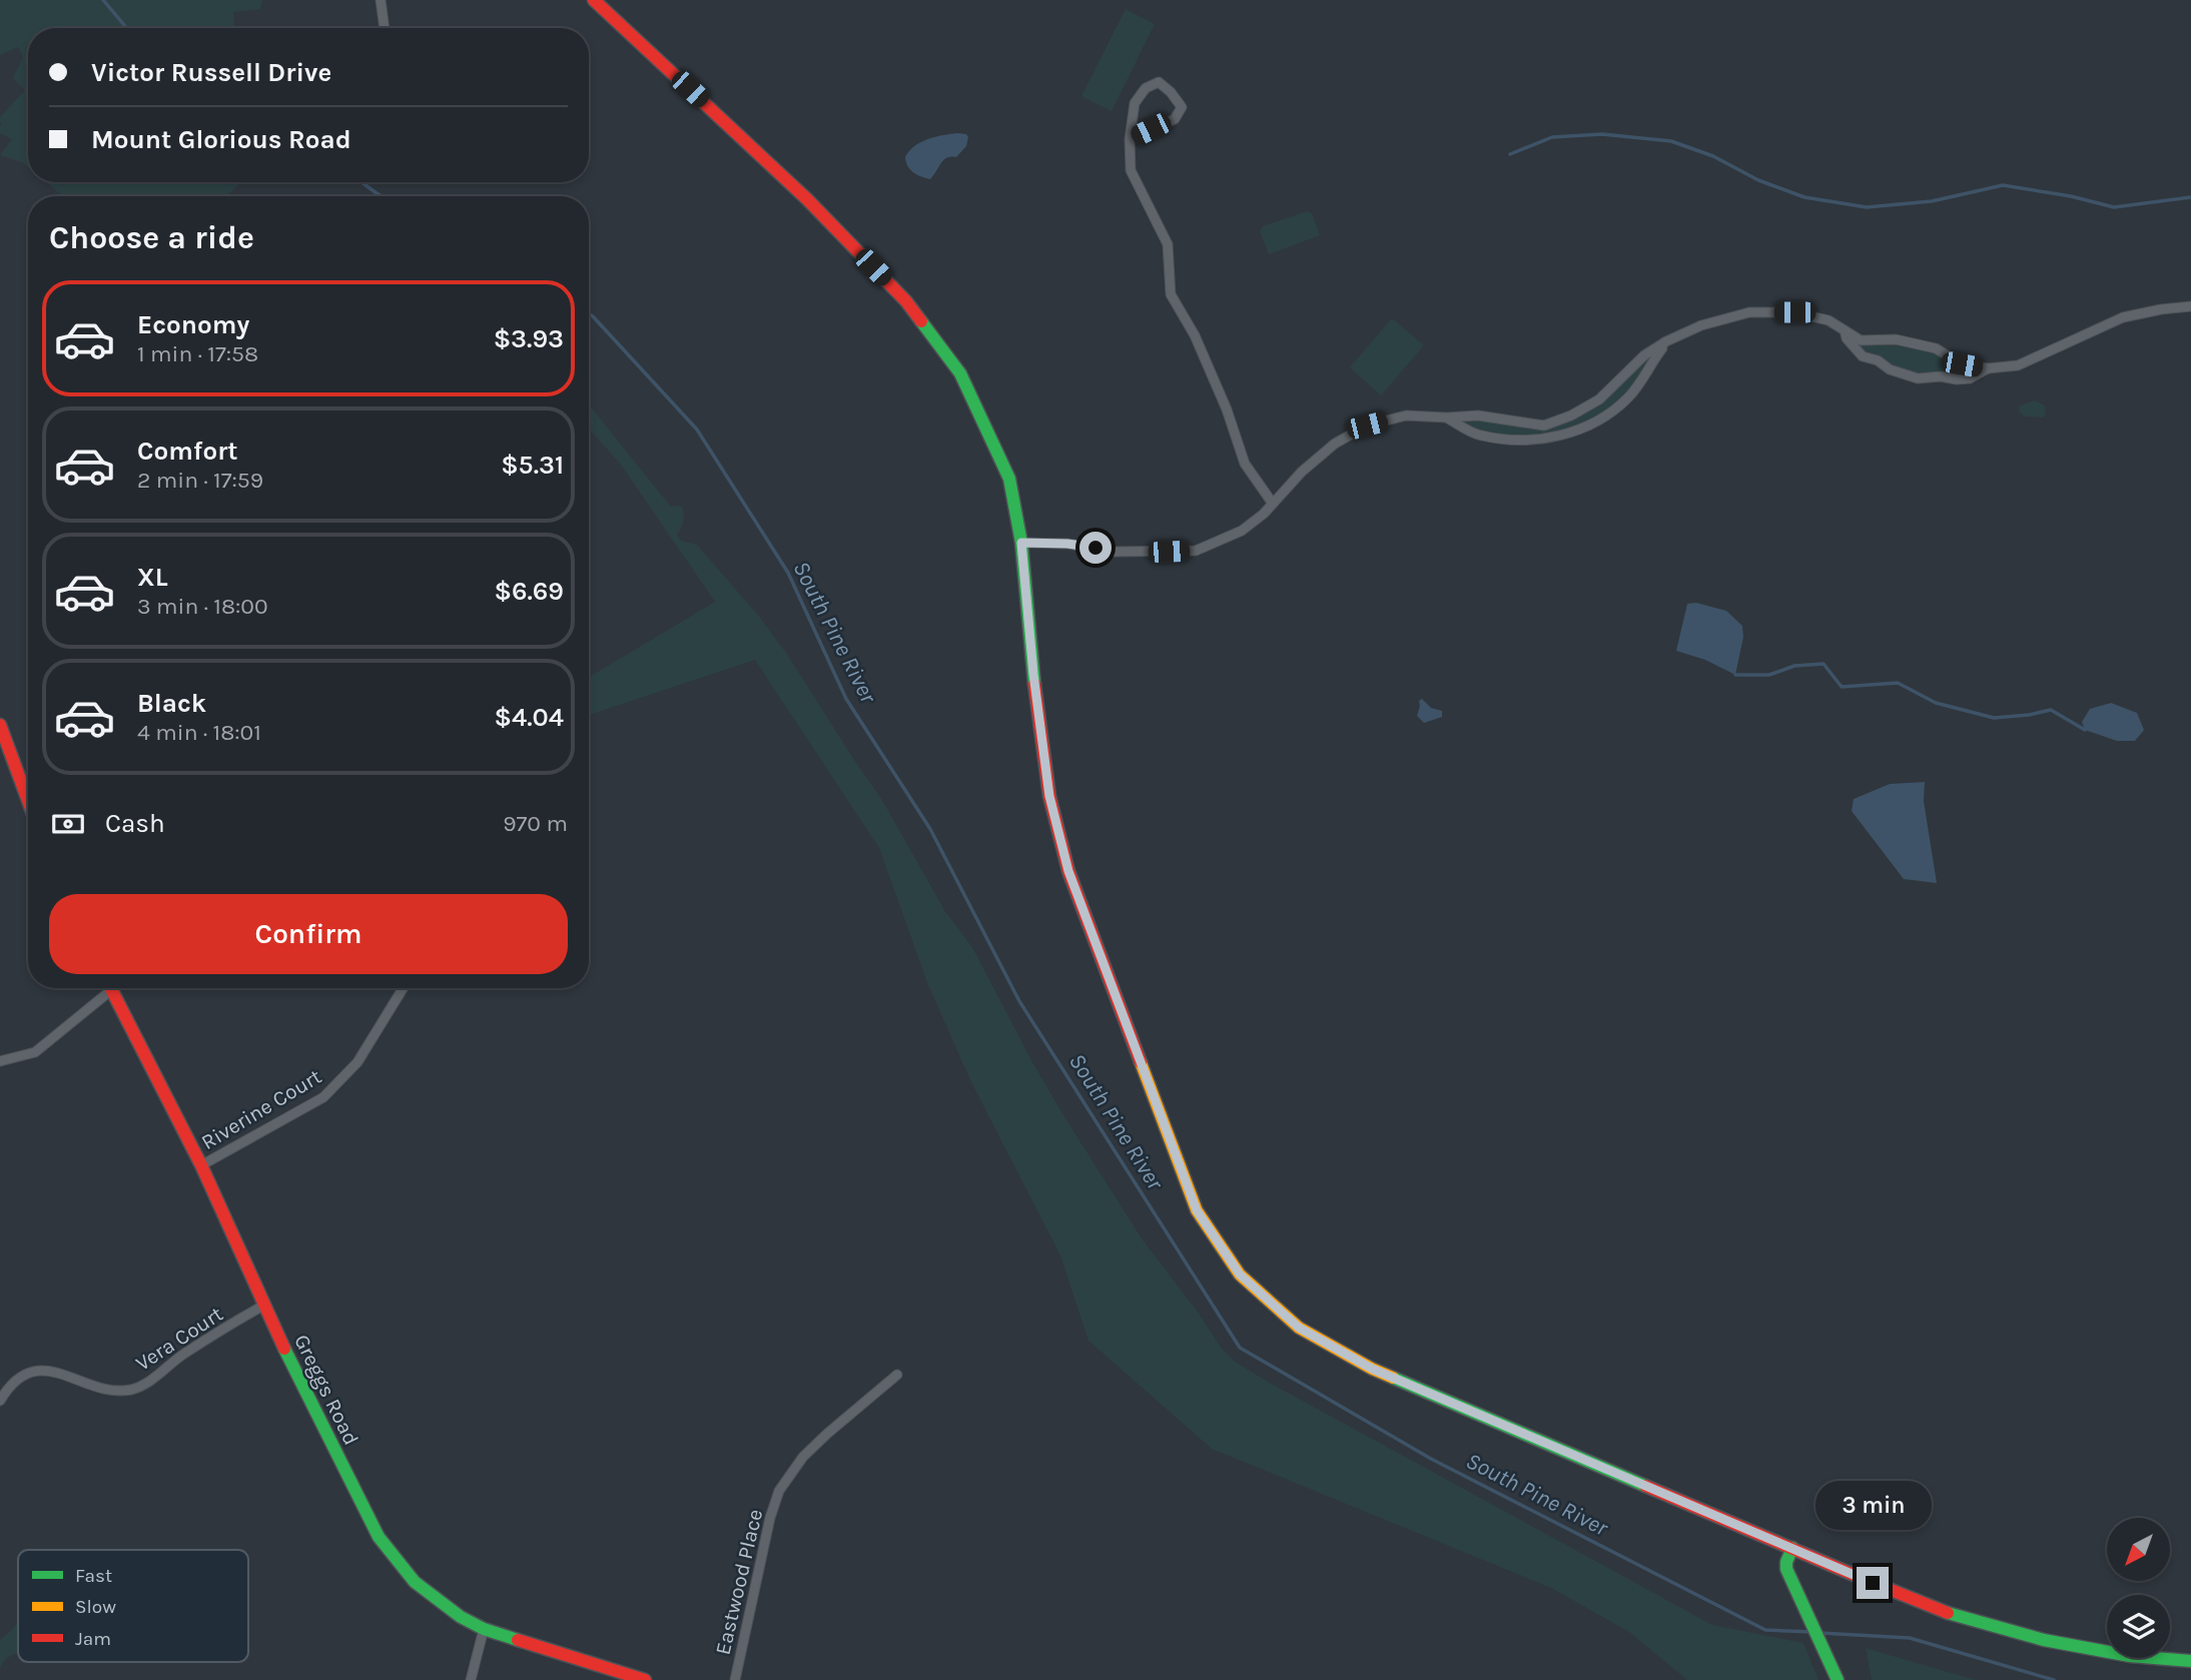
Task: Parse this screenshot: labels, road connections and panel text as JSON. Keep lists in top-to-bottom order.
{
  "streets": {
    "main road": ["Greggs Road"],
    "street": ["Riverine Court", "Vera Court", "Eastwood Place"]
  },
  "crossings": [
    ["Riverine Court", "Greggs Road"],
    ["Vera Court", "Greggs Road"]
  ],
  "water": ["South Pine River"],
  "legend": ["Fast", "Slow", "Jam"],
  "north": "bottom left",
  "page": {
    "banner": ["Victor Russell Drive", "Mount Glorious Road"],
    "heading": "Choose a ride",
    "list": [
      {
        "name": "Economy",
        "note": "1 min · 17:58",
        "value": "$3.93"
      },
      {
        "name": "Comfort",
        "note": "2 min · 17:59",
        "value": "$5.31"
      },
      {
        "name": "XL",
        "note": "3 min · 18:00",
        "value": "$6.69"
      },
      {
        "name": "Black",
        "note": "4 min · 18:01",
        "value": "$4.04"
      }
    ],
    "pay": ["Cash", "970 m"],
    "buttons": "Confirm",
    "bubble": "3 min"
  }
}
